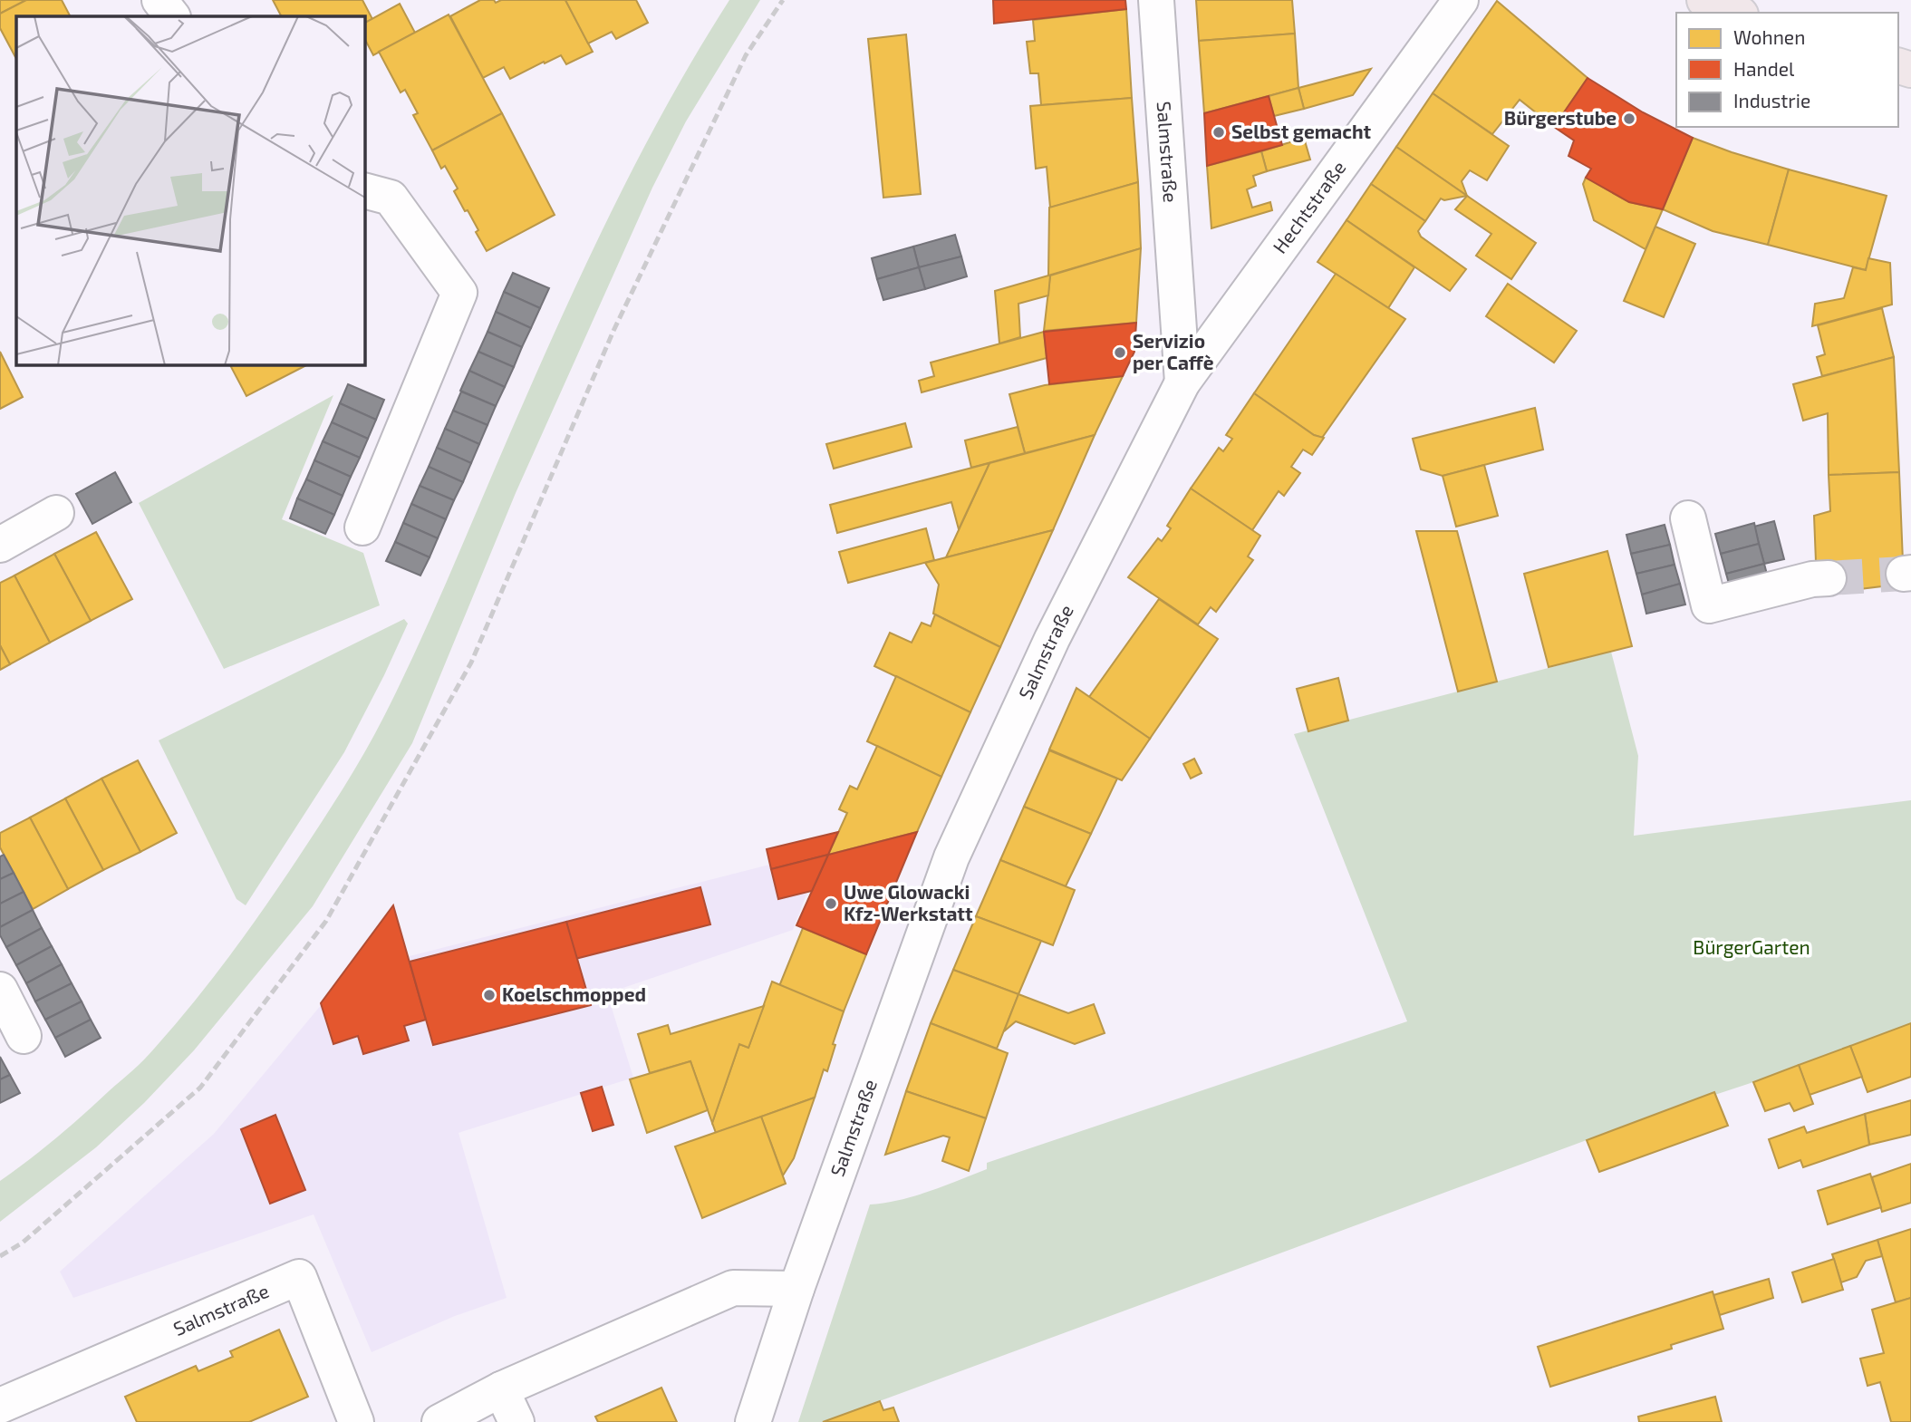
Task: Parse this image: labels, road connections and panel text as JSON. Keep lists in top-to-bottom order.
{
  "streets": {
    "street": ["Salmstraße", "Hechtstraße"]
  },
  "crossings": [
    ["Salmstraße", "Hechtstraße"]
  ],
  "parks": ["BürgerGarten"],
  "places": [
    "Bürgerstube",
    "Selbst gemacht",
    "Servizio per Caffè",
    "Uwe Glowacki Kfz-Werkstatt",
    "Koelschmopped"
  ],
  "legend": ["Wohnen", "Handel", "Industrie"]
}
